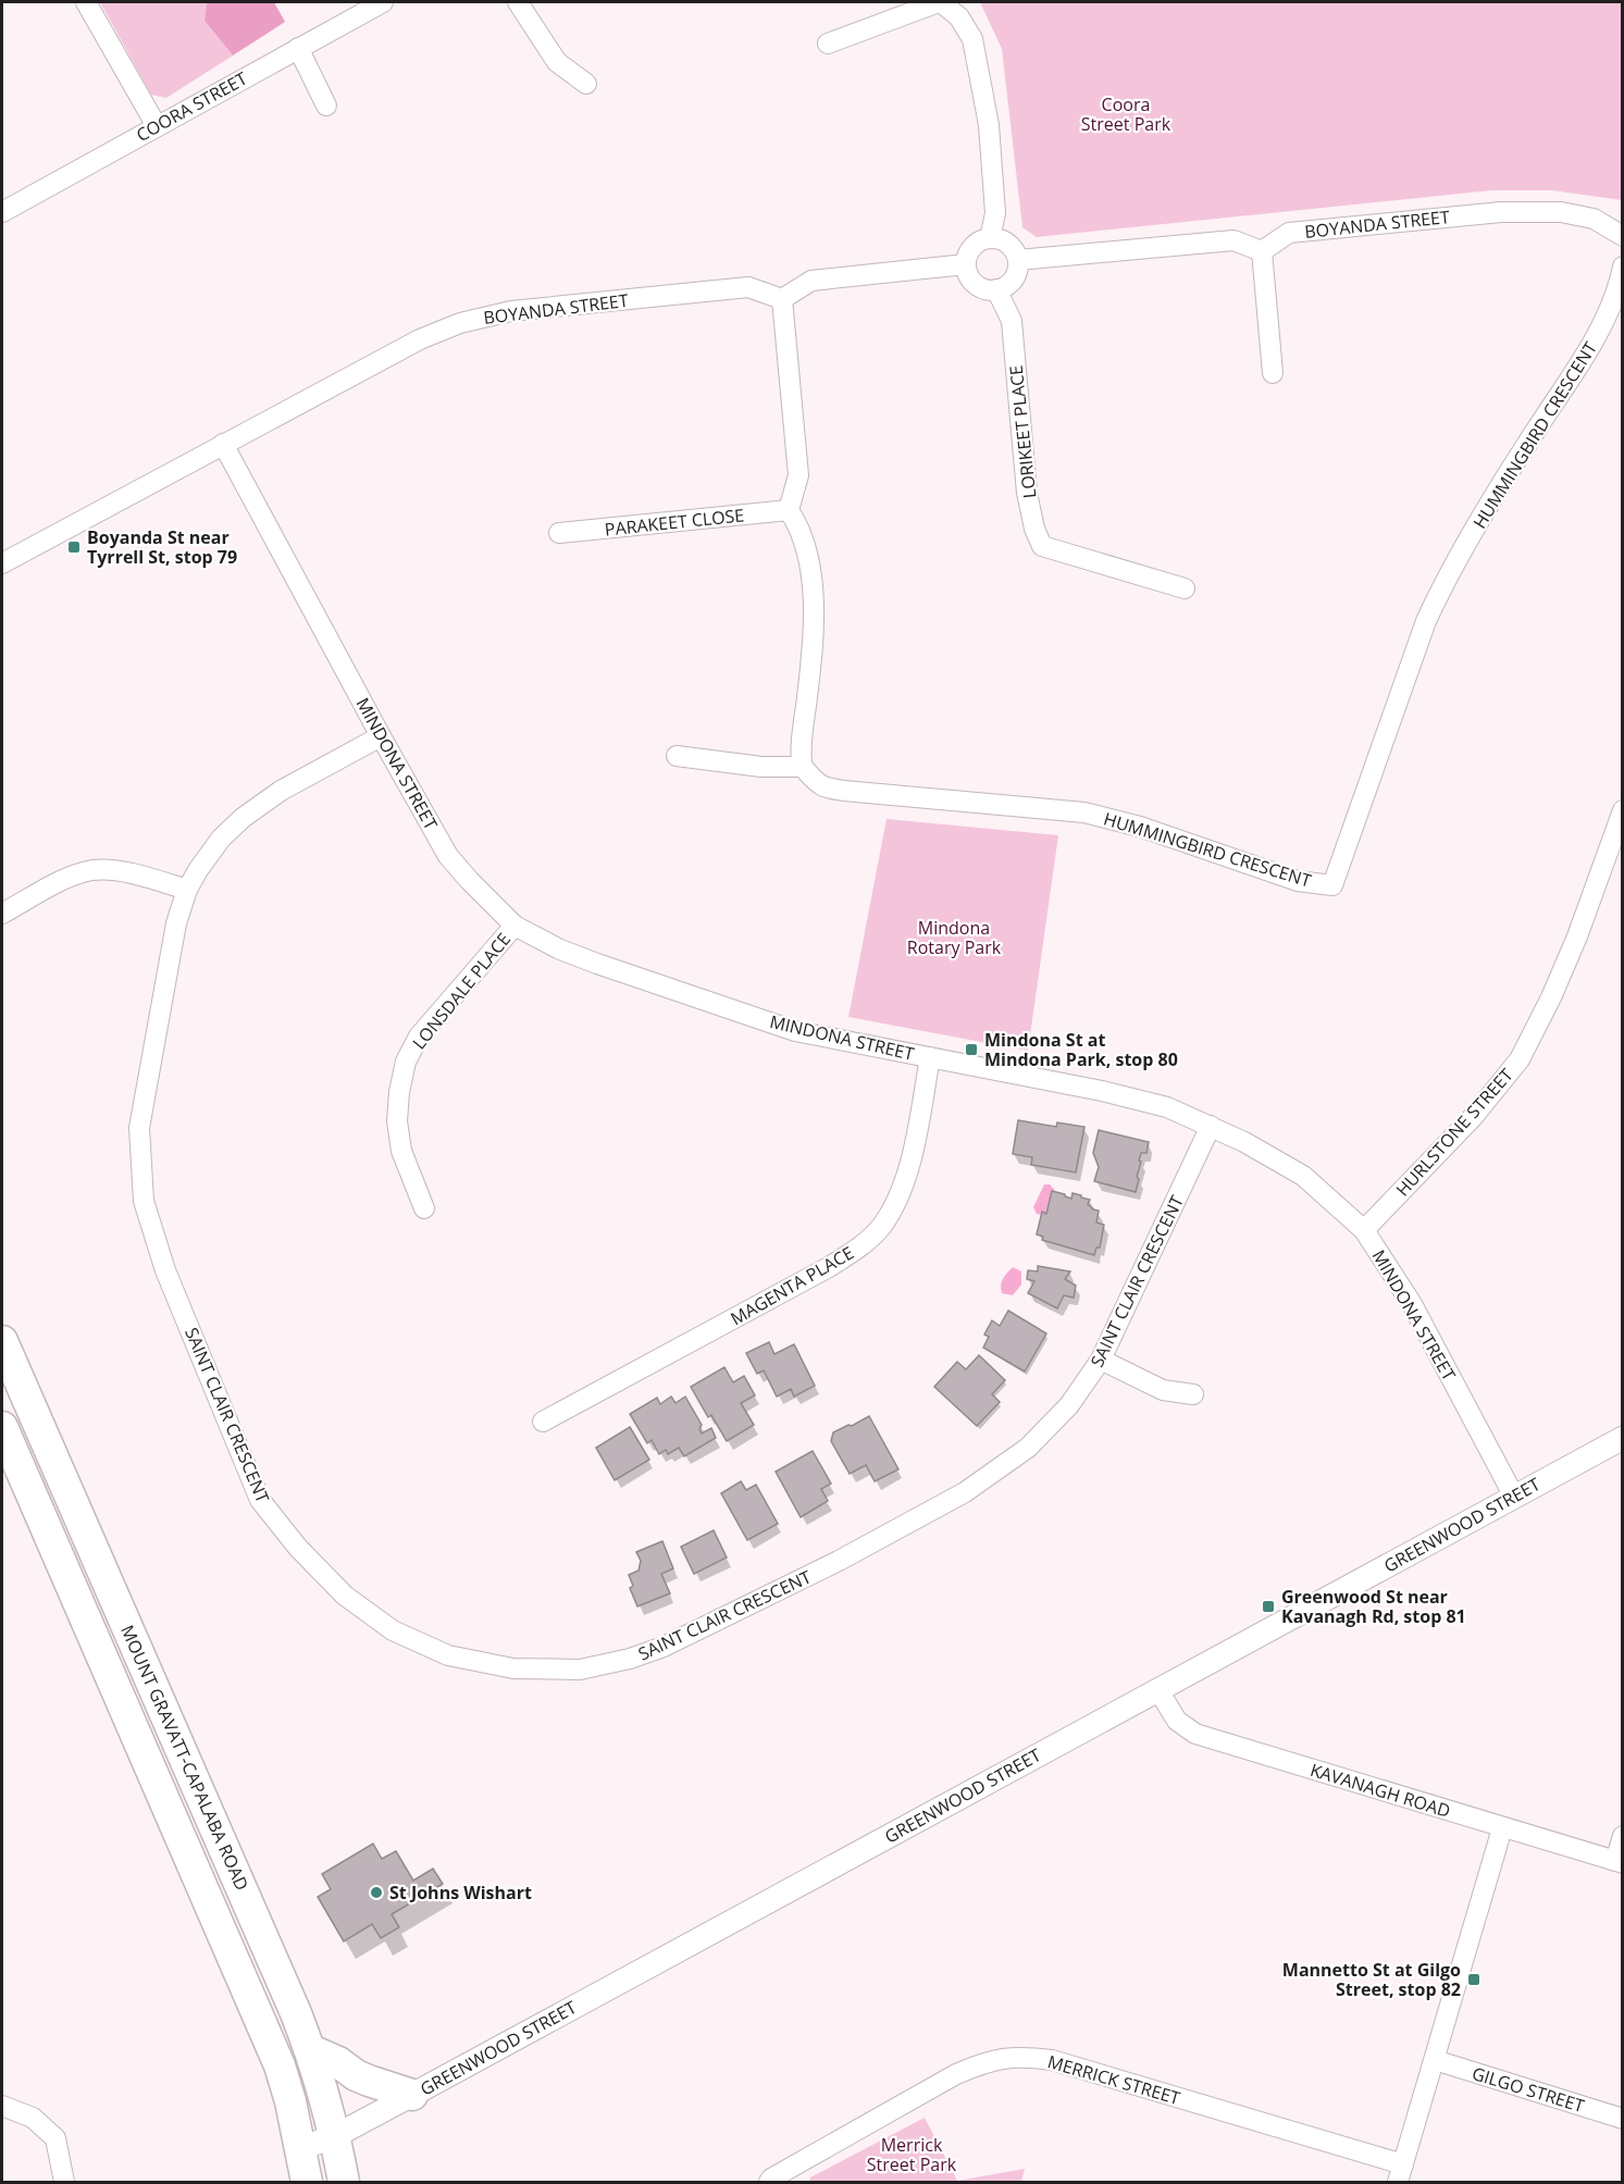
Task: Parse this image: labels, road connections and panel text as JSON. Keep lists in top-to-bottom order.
{
  "streets": {
    "highway": ["MOUNT GRAVATT-CAPALABA ROAD"],
    "street": [
      "COORA STREET",
      "BOYANDA STREET",
      "LORIKEET PLACE",
      "HUMMINGBIRD CRESCENT",
      "PARAKEET CLOSE",
      "MINDONA STREET",
      "LONSDALE PLACE",
      "HURLSTONE STREET",
      "SAINT CLAIR CRESCENT",
      "MAGENTA PLACE",
      "GREENWOOD STREET",
      "KAVANAGH ROAD",
      "MERRICK STREET",
      "GILGO STREET"
    ]
  },
  "crossings": [
    ["BOYANDA STREET", "MINDONA STREET"],
    ["MINDONA STREET", "LONSDALE PLACE"],
    ["MINDONA STREET", "HURLSTONE STREET"],
    ["MINDONA STREET", "SAINT CLAIR CRESCENT"],
    ["MINDONA STREET", "MAGENTA PLACE"],
    ["MINDONA STREET", "GREENWOOD STREET"],
    ["GREENWOOD STREET", "MOUNT GRAVATT-CAPALABA ROAD"],
    ["GREENWOOD STREET", "KAVANAGH ROAD"]
  ],
  "parks": ["Coora Street Park", "Mindona Rotary Park", "Merrick Street Park"],
  "places": {
    "transit": [
      "Boyanda St near Tyrrell St, stop 79",
      "Mindona St at Mindona Park, stop 80",
      "Greenwood St near Kavanagh Rd, stop 81",
      "Mannetto St at Gilgo Street, stop 82"
    ],
    "other": ["St Johns Wishart"]
  }
}
